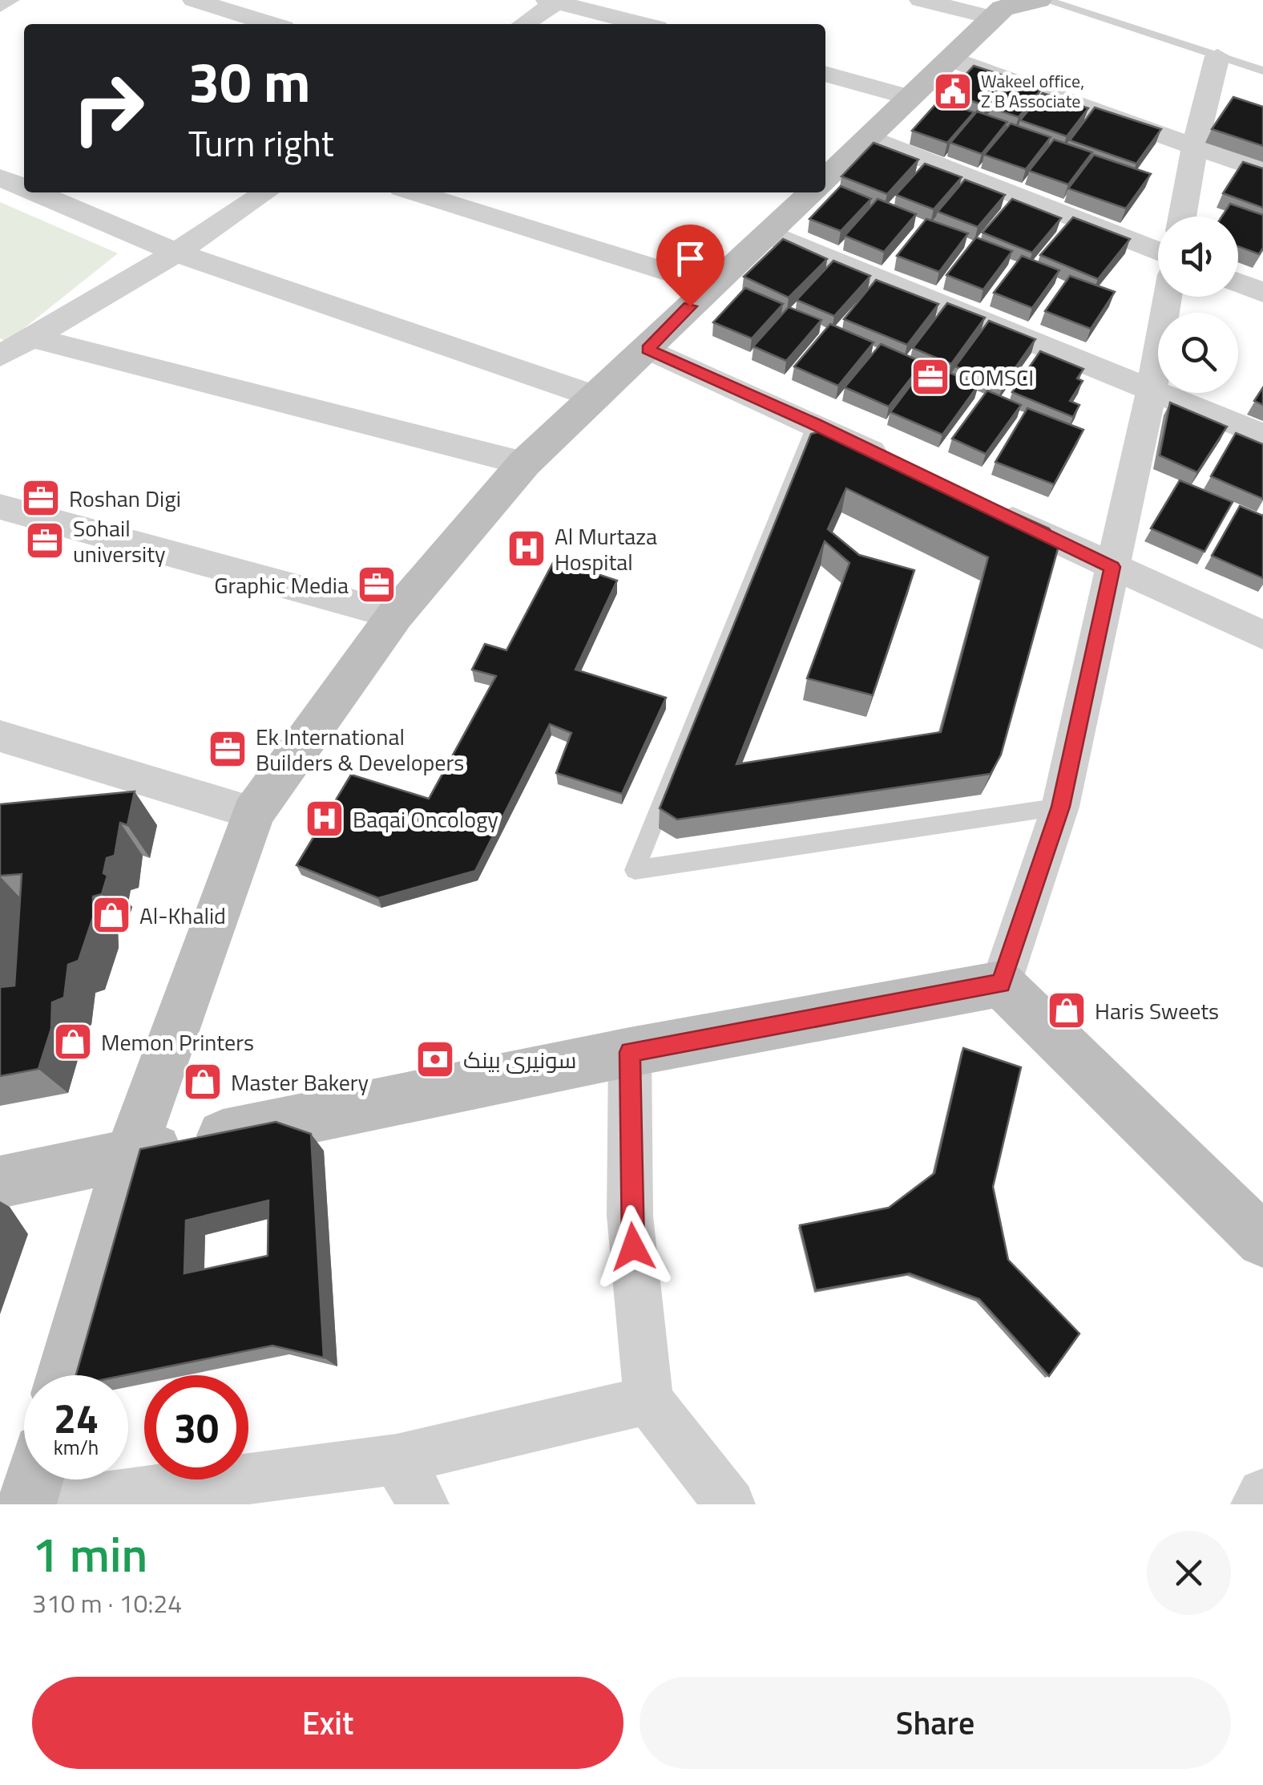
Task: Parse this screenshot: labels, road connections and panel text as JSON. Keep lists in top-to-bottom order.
{
  "places": {
    "public building": ["Wakeel office, Z B Associate"],
    "office": [
      "COMSCI",
      "Roshan Digi",
      "Sohail university",
      "Graphic Media",
      "Ek International Builders & Developers"
    ],
    "hospital": ["Al Murtaza Hospital", "Baqai Oncology"],
    "shop": [
      "Al-Khalid",
      "Haris Sweets",
      "Memon Printers",
      "Master Bakery"
    ],
    "bank": ["سونیری بینک"]
  },
  "page": {
    "turn": ["30 m", "Turn right"],
    "speed": "24 km/h",
    "limit": "30",
    "heading": ["1 min", "310 m · 10:24"],
    "buttons": ["Exit", "Share"]
  }
}
